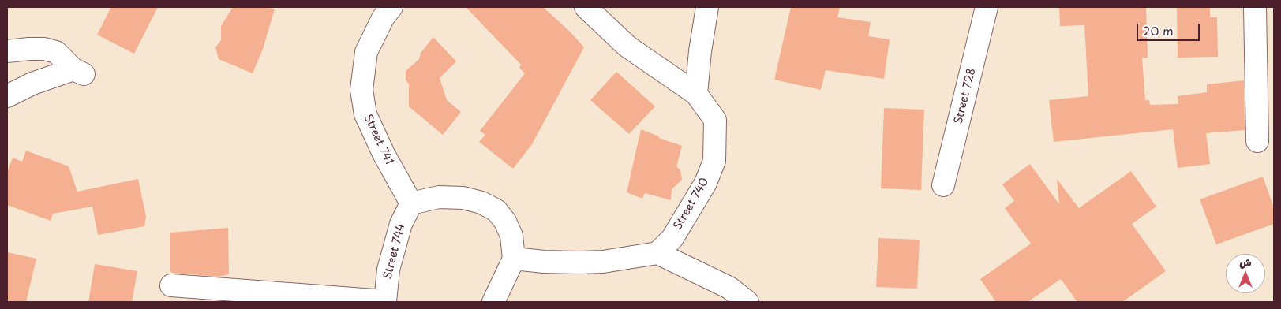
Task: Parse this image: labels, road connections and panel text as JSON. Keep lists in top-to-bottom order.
{
  "streets": {
    "street": [
      "Street 728",
      "Street 741",
      "Street 740",
      "Street 744"
    ]
  },
  "crossings": [
    ["Street 741", "Street 744"]
  ],
  "scale_bar": "20 m",
  "north": "top"
}
